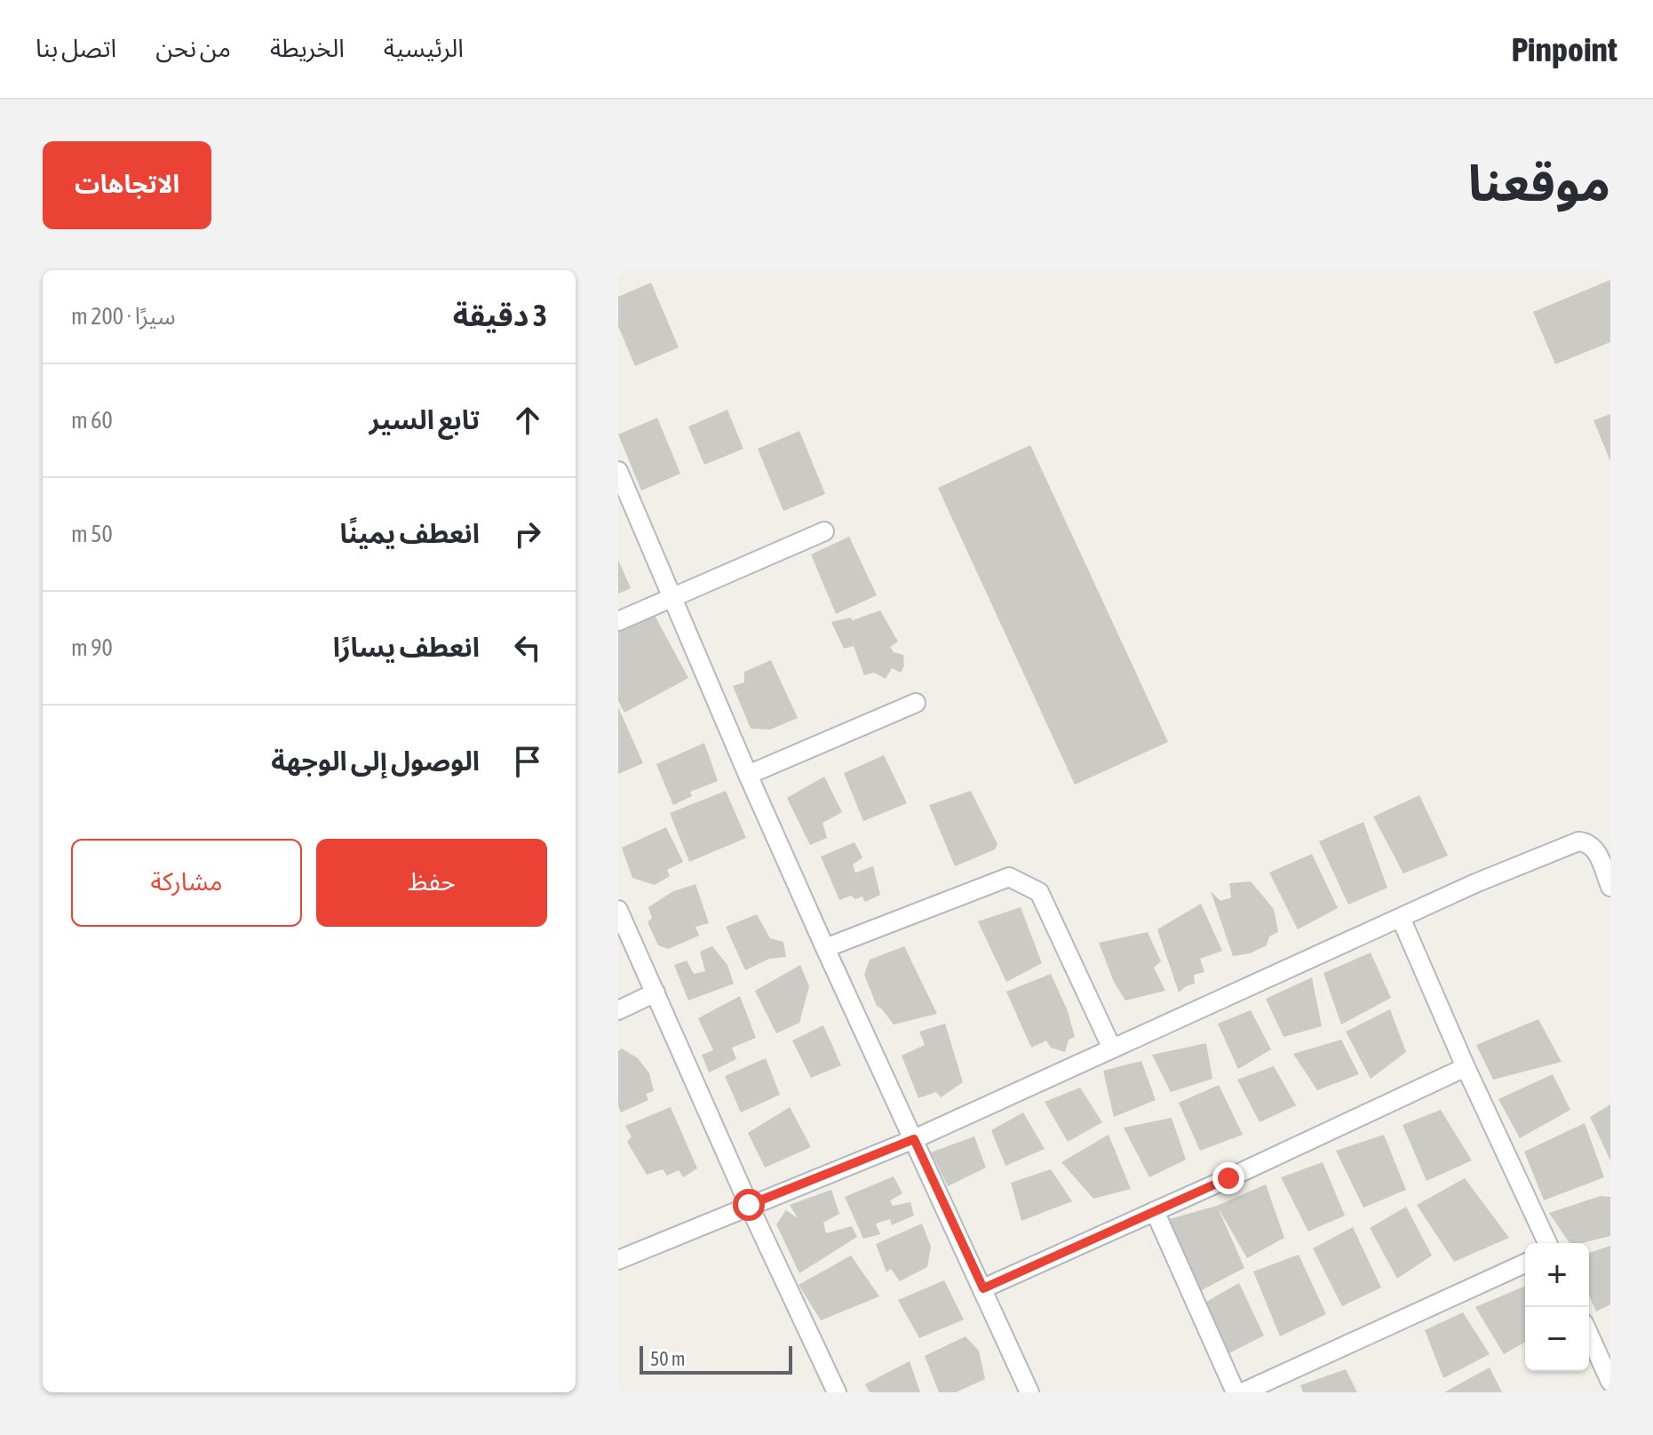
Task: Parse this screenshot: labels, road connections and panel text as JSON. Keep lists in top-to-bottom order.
{
  "scale_bar": "50 m",
  "page": {
    "header": "Pinpoint",
    "nav": [
      "الرئيسية",
      "الخريطة",
      "من نحن",
      "اتصل بنا"
    ],
    "title": "موقعنا",
    "buttons": [
      "الاتجاهات",
      ["حفظ", "مشاركة"]
    ],
    "heading": ["3 دقيقة", "سيرًا · 200 m"],
    "list": [
      ["تابع السير", "60 m"],
      ["انعطف يمينًا", "50 m"],
      ["انعطف يسارًا", "90 m"],
      "الوصول إلى الوجهة"
    ],
    "map_buttons": ["+", "−"],
    "scale": "50 m"
  }
}
